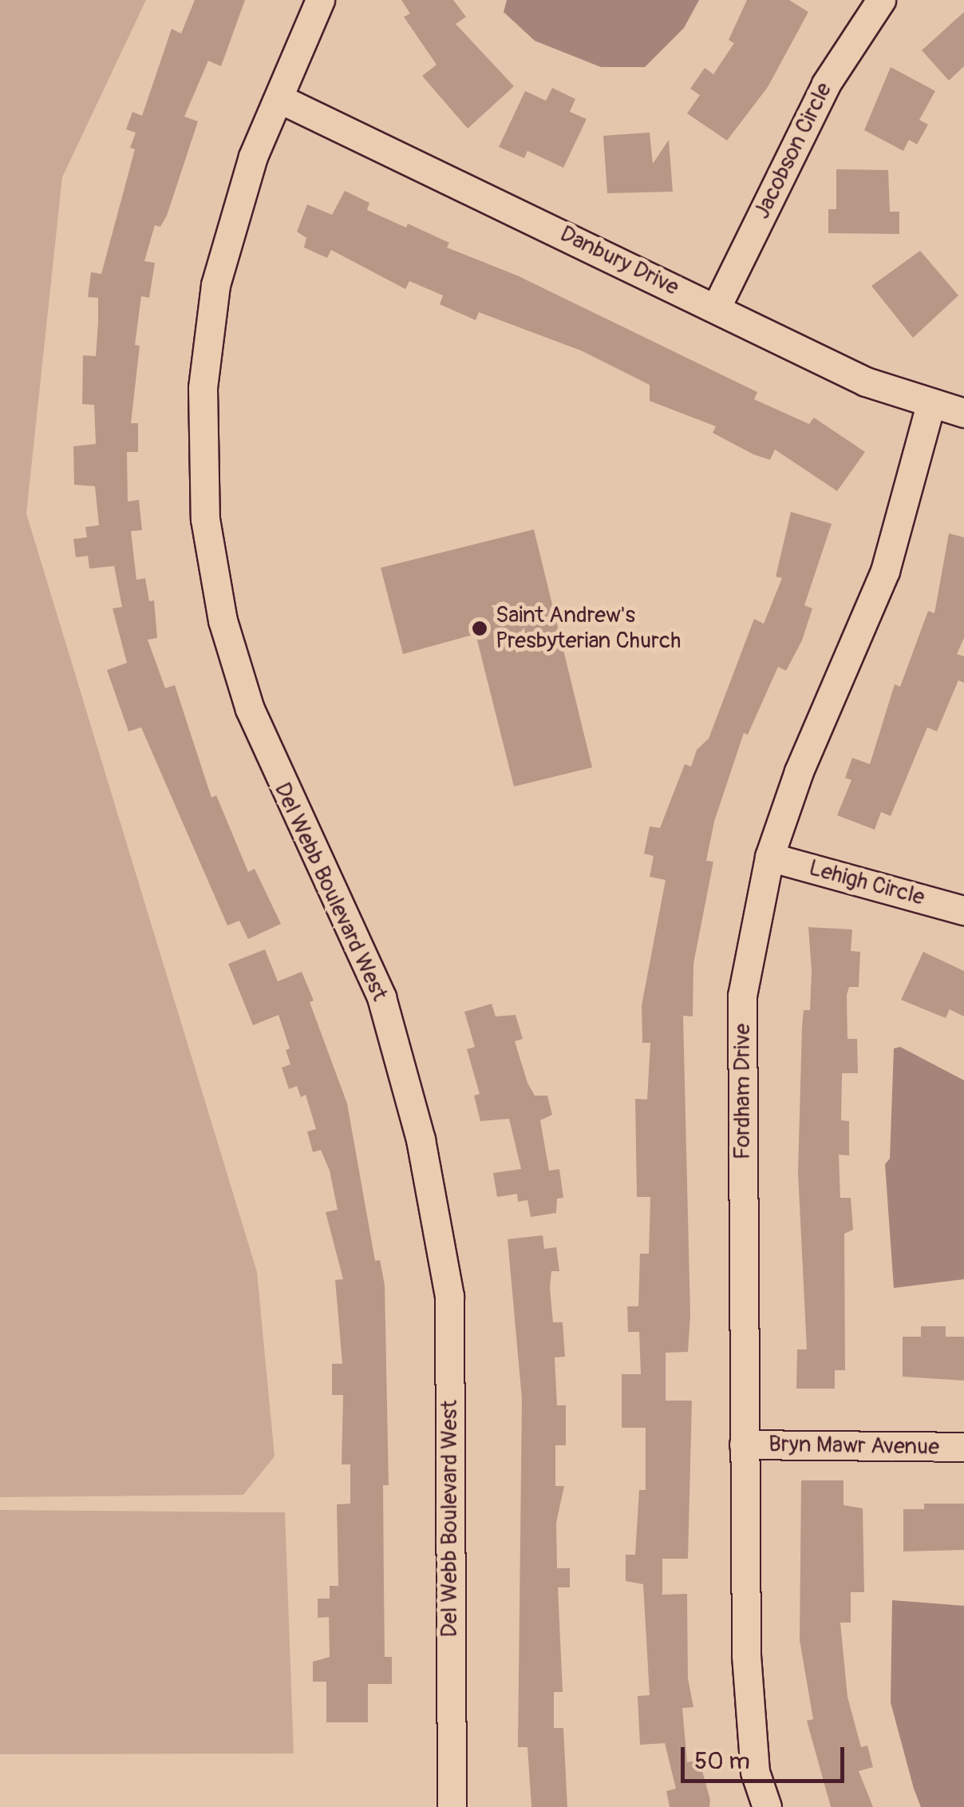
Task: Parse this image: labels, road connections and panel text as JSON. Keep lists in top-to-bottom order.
{
  "streets": {
    "street": [
      "Jacobson Circle",
      "Danbury Drive",
      "Lehigh Circle",
      "Del Webb Boulevard West",
      "Fordham Drive",
      "Bryn Mawr Avenue"
    ]
  },
  "crossings": [
    ["Jacobson Circle", "Danbury Drive"],
    ["Danbury Drive", "Del Webb Boulevard West"],
    ["Danbury Drive", "Fordham Drive"],
    ["Lehigh Circle", "Fordham Drive"],
    ["Fordham Drive", "Bryn Mawr Avenue"]
  ],
  "places": ["Saint Andrew's Presbyterian Church"],
  "scale_bar": "50 m"
}
